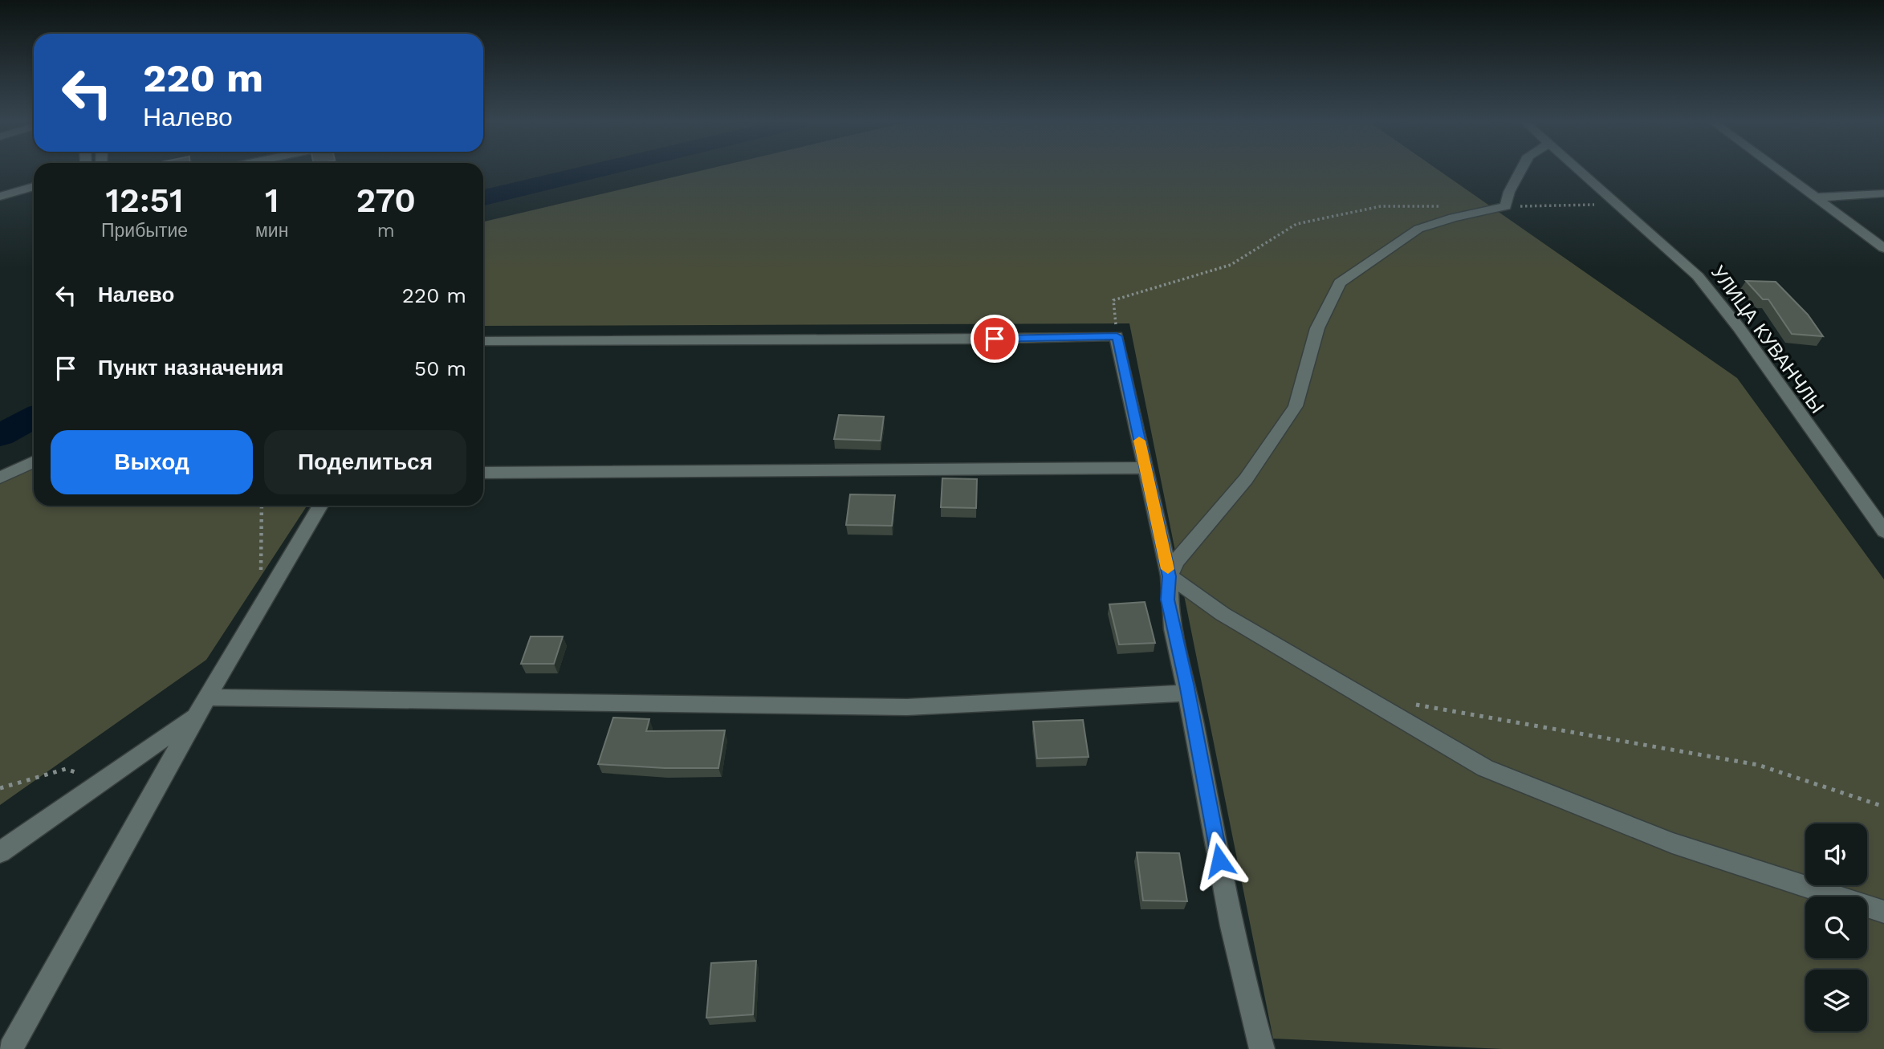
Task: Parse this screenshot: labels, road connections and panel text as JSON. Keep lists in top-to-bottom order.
{
  "streets": {
    "street": ["УЛИЦА КУВАНЧЛЫ"]
  },
  "page": {
    "turn": ["220 m", "Налево"],
    "eta": [
      "12:51",
      "Прибытие",
      "1",
      "мин",
      "270",
      "m"
    ],
    "list": [
      {
        "name": "Налево",
        "value": "220 m"
      },
      {
        "name": "Пункт назначения",
        "value": "50 m"
      }
    ],
    "buttons": ["Выход", "Поделиться"]
  }
}
